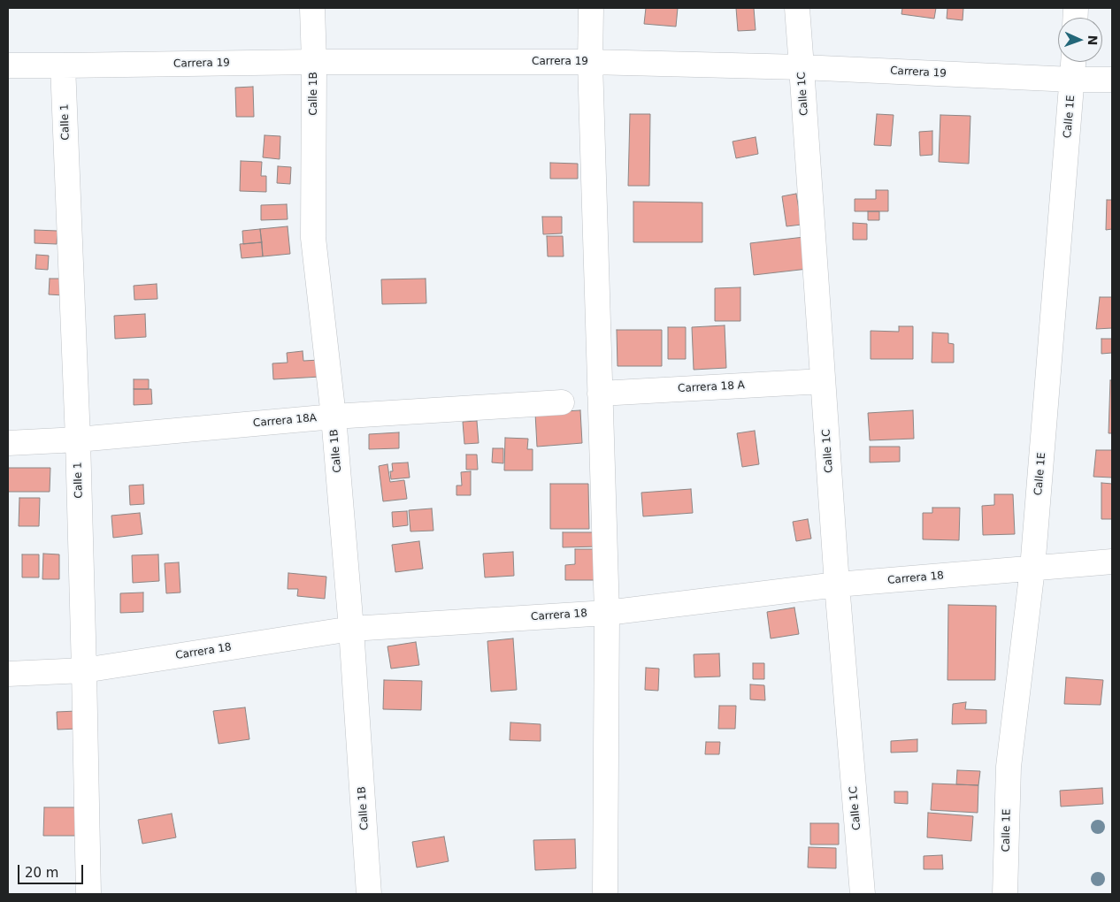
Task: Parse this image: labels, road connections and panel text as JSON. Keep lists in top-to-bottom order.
{
  "streets": {
    "street": [
      "Carrera 19",
      "Calle 1B",
      "Calle 1C",
      "Calle 1E",
      "Calle 1",
      "Carrera 18 A",
      "Carrera 18A",
      "Carrera 18"
    ]
  },
  "crossings": [
    ["Carrera 19", "Calle 1B"],
    ["Carrera 19", "Calle 1C"],
    ["Carrera 19", "Calle 1E"],
    ["Carrera 19", "Calle 1"],
    ["Calle 1B", "Carrera 18A"],
    ["Calle 1B", "Carrera 18"],
    ["Calle 1C", "Carrera 18 A"],
    ["Calle 1C", "Carrera 18"],
    ["Calle 1E", "Carrera 18"],
    ["Calle 1", "Carrera 18A"],
    ["Calle 1", "Carrera 18"]
  ],
  "scale_bar": "20 m",
  "north": "right"
}
